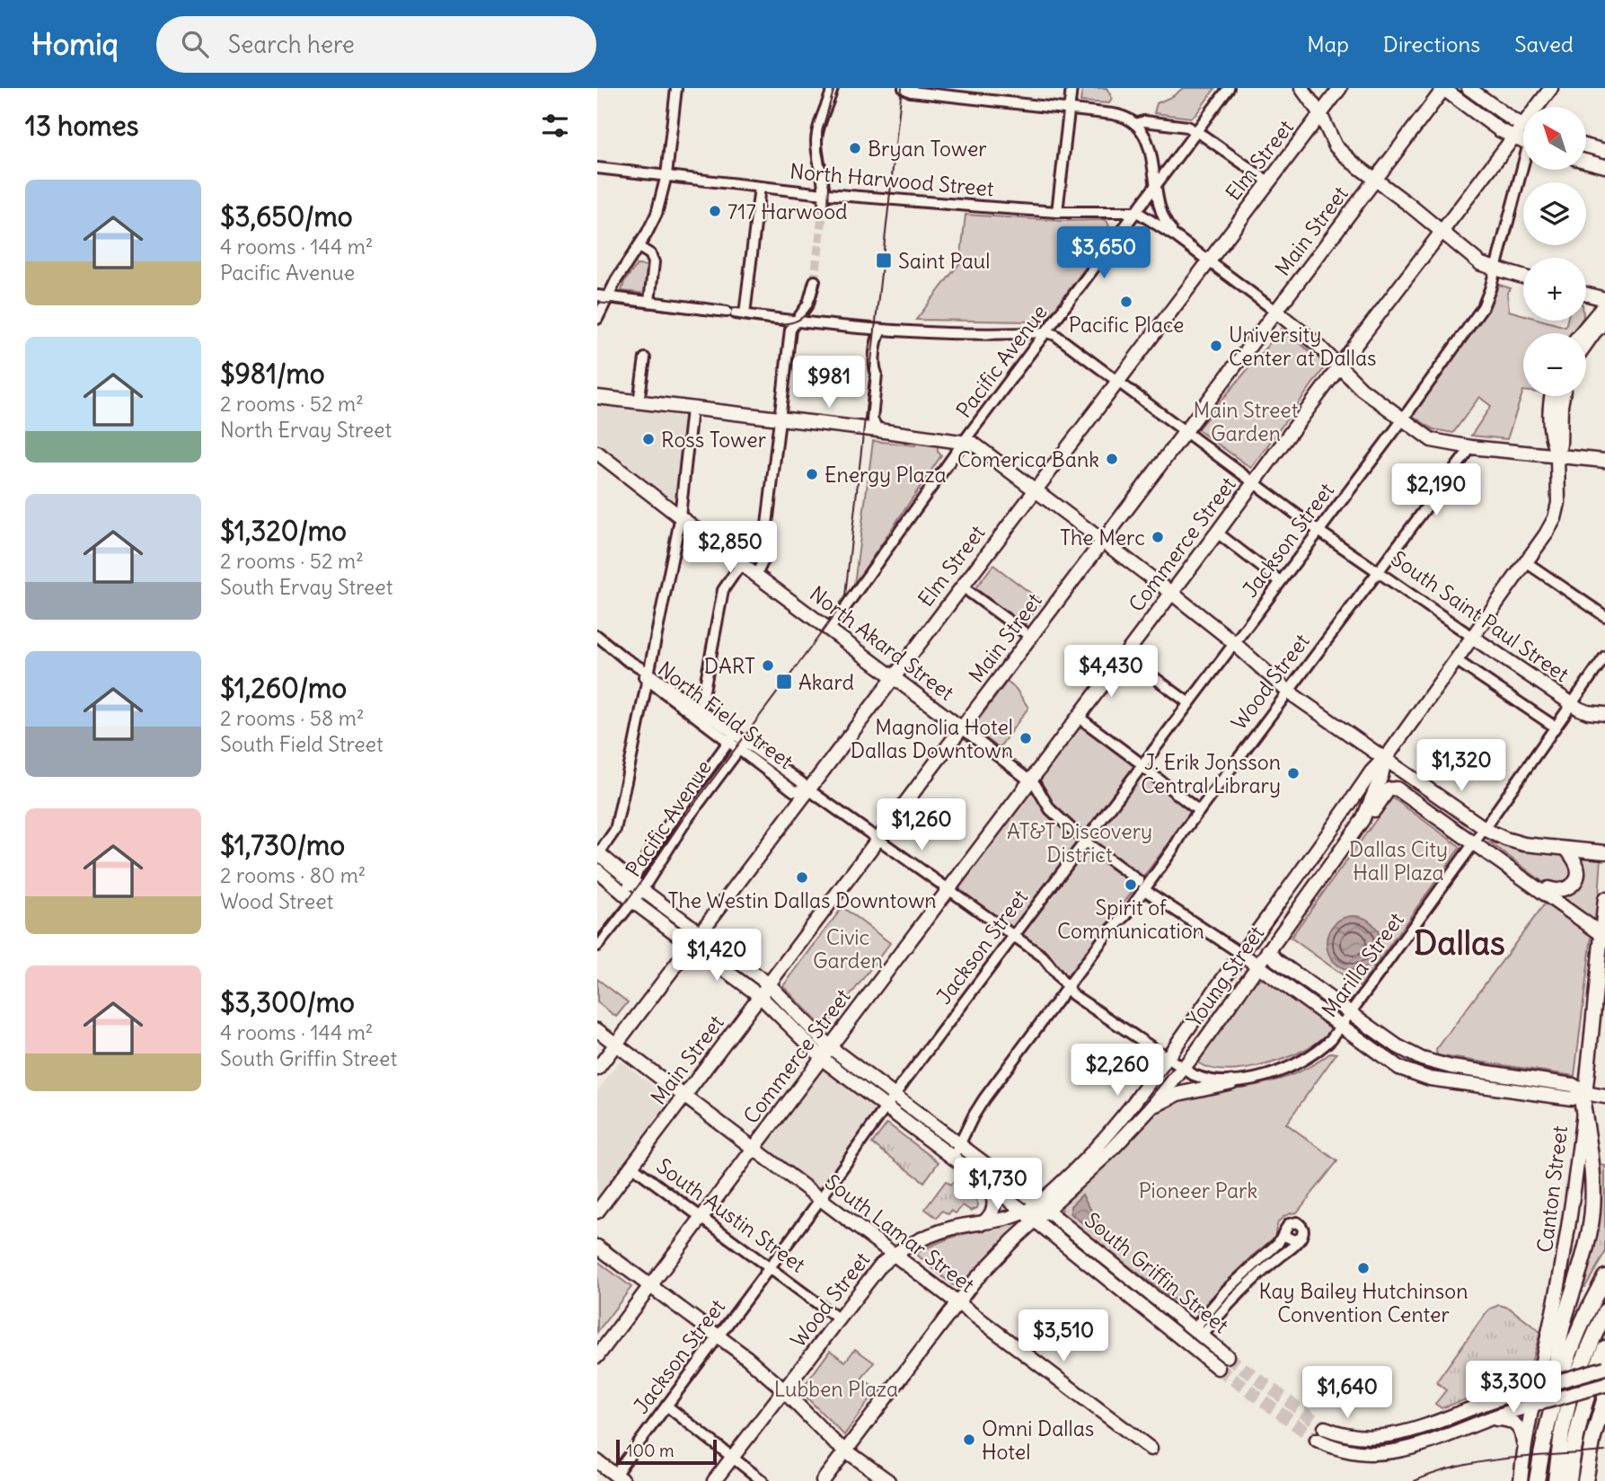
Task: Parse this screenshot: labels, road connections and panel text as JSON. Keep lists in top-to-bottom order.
{
  "streets": {
    "main road": [
      "Elm Street",
      "Main Street",
      "Commerce Street",
      "South Saint Paul Street",
      "North Akard Street",
      "Wood Street",
      "Young Street",
      "Canton Street",
      "South Lamar Street",
      "South Griffin Street"
    ],
    "street": [
      "North Harwood Street",
      "Pacific Avenue",
      "Jackson Street",
      "North Field Street",
      "Marilla Street",
      "South Austin Street"
    ]
  },
  "crossings": [
    ["Elm Street", "South Saint Paul Street"],
    ["Elm Street", "North Akard Street"],
    ["Elm Street", "North Field Street"],
    ["Elm Street", "South Lamar Street"],
    ["Elm Street", "South Griffin Street"],
    ["North Harwood Street", "Pacific Avenue"],
    ["Main Street", "South Saint Paul Street"],
    ["Main Street", "North Akard Street"],
    ["Main Street", "North Field Street"],
    ["Main Street", "South Austin Street"],
    ["Main Street", "South Lamar Street"],
    ["Main Street", "South Griffin Street"],
    ["Pacific Avenue", "South Saint Paul Street"],
    ["Pacific Avenue", "North Akard Street"],
    ["Pacific Avenue", "North Field Street"],
    ["Pacific Avenue", "South Griffin Street"],
    ["Jackson Street", "South Saint Paul Street"],
    ["Jackson Street", "North Field Street"],
    ["Jackson Street", "Marilla Street"],
    ["Jackson Street", "South Austin Street"],
    ["Jackson Street", "South Lamar Street"],
    ["Jackson Street", "South Griffin Street"],
    ["Commerce Street", "South Saint Paul Street"],
    ["Commerce Street", "North Field Street"],
    ["Commerce Street", "South Austin Street"],
    ["Commerce Street", "South Lamar Street"],
    ["Commerce Street", "South Griffin Street"],
    ["South Saint Paul Street", "Wood Street"],
    ["South Saint Paul Street", "Marilla Street"],
    ["South Saint Paul Street", "Young Street"],
    ["Wood Street", "Marilla Street"],
    ["Wood Street", "Young Street"],
    ["Wood Street", "South Austin Street"],
    ["Wood Street", "South Lamar Street"],
    ["Wood Street", "South Griffin Street"],
    ["North Field Street", "Marilla Street"],
    ["Marilla Street", "Young Street"],
    ["Young Street", "South Lamar Street"],
    ["Young Street", "South Griffin Street"]
  ],
  "districts": ["Dallas"],
  "parks": [
    "Main Street Garden",
    "AT&T Discovery District",
    "Dallas City Hall Plaza",
    "Civic Garden",
    "Pioneer Park",
    "Lubben Plaza"
  ],
  "places": {
    "other": [
      "Bryan Tower",
      "717 Harwood",
      "Pacific Place",
      "University Center at Dallas",
      "Ross Tower",
      "Comerica Bank",
      "Energy Plaza",
      "The Merc",
      "DART",
      "Magnolia Hotel Dallas Downtown",
      "J. Erik Jonsson Central Library",
      "The Westin Dallas Downtown",
      "Spirit of Communication",
      "Kay Bailey Hutchinson Convention Center",
      "Omni Dallas Hotel"
    ],
    "transit": ["Saint Paul", "Akard"]
  },
  "scale_bar": "100 m",
  "north": "top left",
  "page": {
    "header": "Homiq",
    "search": "Search here",
    "nav": ["Map", "Directions", "Saved"],
    "heading": "13 homes",
    "map_buttons": ["+", "−"],
    "list": [
      {
        "name": "$3,650/mo",
        "note": "4 rooms · 144 m² · Pacific Avenue"
      },
      {
        "name": "$981/mo",
        "note": "2 rooms · 52 m² · North Ervay Street"
      },
      {
        "name": "$1,320/mo",
        "note": "2 rooms · 52 m² · South Ervay Street"
      },
      {
        "name": "$1,260/mo",
        "note": "2 rooms · 58 m² · South Field Street"
      },
      {
        "name": "$1,730/mo",
        "note": "2 rooms · 80 m² · Wood Street"
      },
      {
        "name": "$3,300/mo",
        "note": "4 rooms · 144 m² · South Griffin Street"
      }
    ],
    "price": [
      "$3,650",
      "$981",
      "$2,190",
      "$2,850",
      "$4,430",
      "$1,320",
      "$1,260",
      "$1,420",
      "$2,260",
      "$1,730",
      "$3,510",
      "$3,300",
      "$1,640"
    ],
    "scale": "100 m"
  }
}
